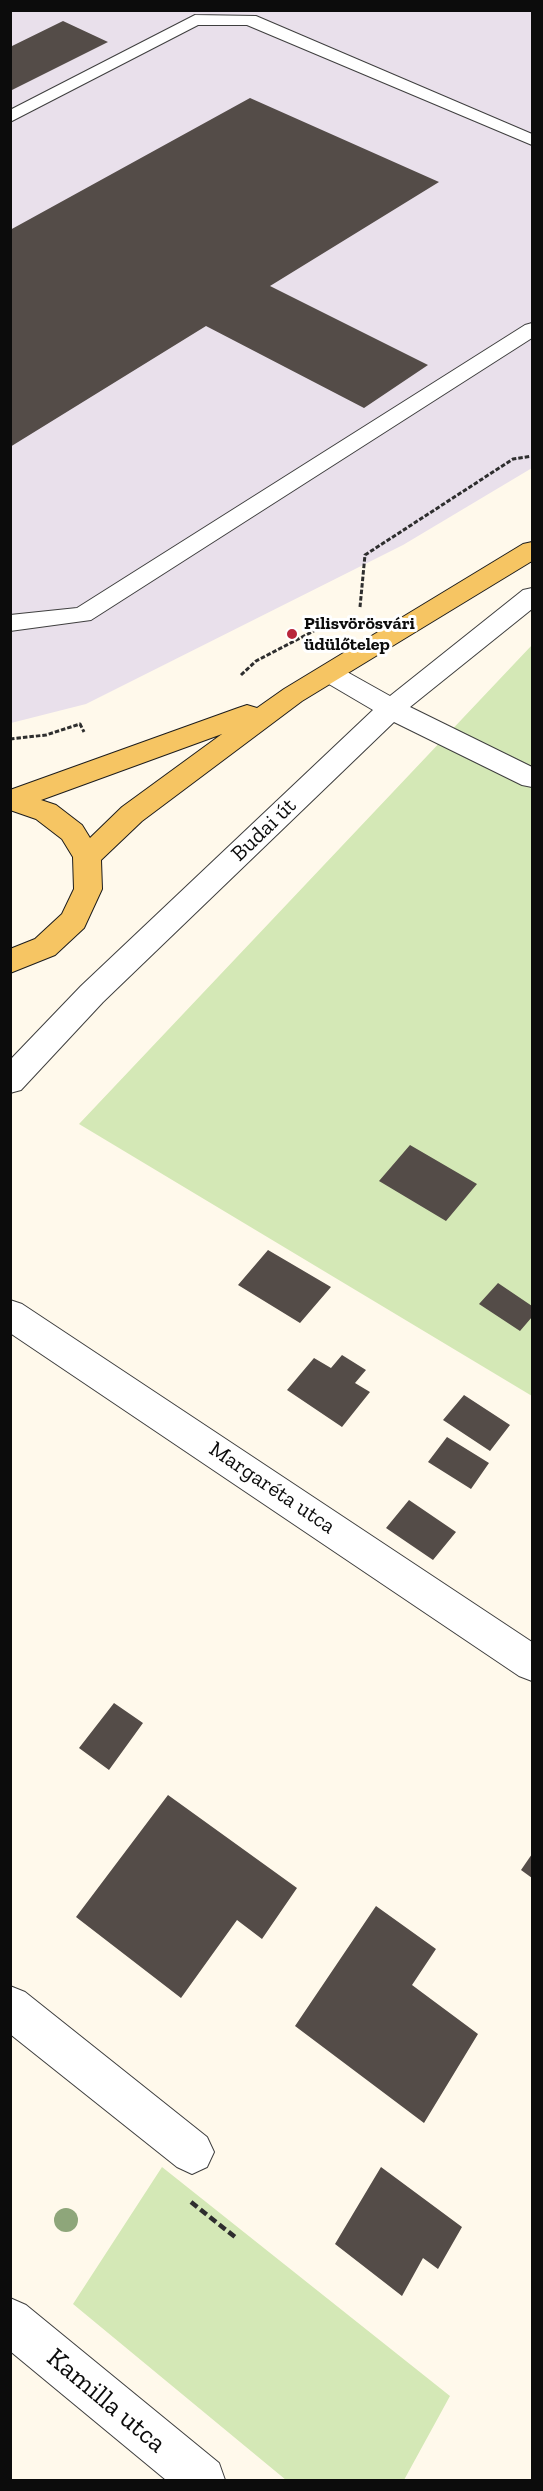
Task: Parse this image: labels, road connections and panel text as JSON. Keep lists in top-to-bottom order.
{
  "streets": {
    "street": ["Budai út", "Margaréta utca", "Kamilla utca"]
  },
  "places": ["Pilisvörösvári üdülőtelep"]
}
